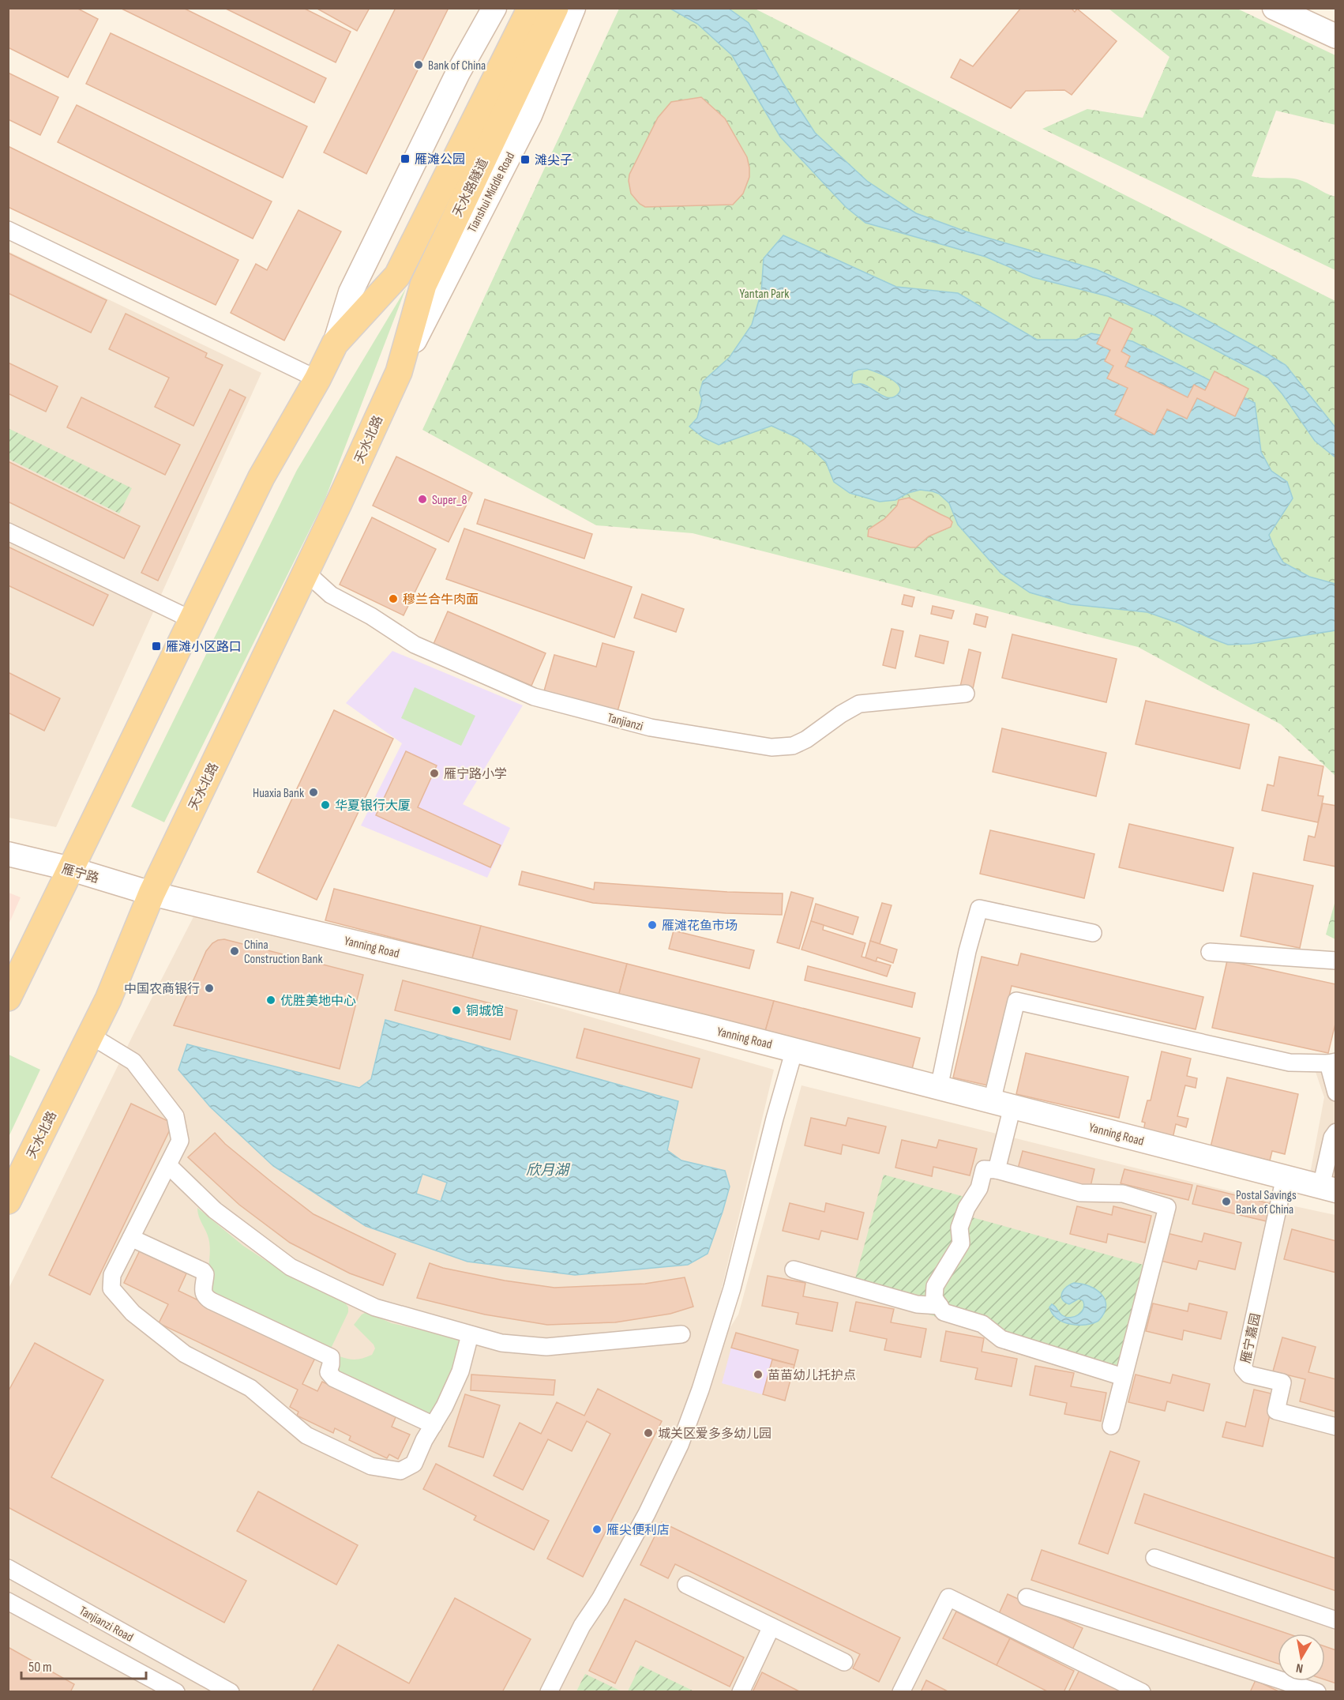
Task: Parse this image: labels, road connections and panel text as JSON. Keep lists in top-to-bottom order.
{
  "streets": {
    "main road": [
      "天水路隧道",
      "Tianshui Middle Road",
      "天水北路",
      "雁宁路",
      "Yanning Road"
    ],
    "street": ["Tanjianzi", "雁宁嘉园", "Tanjianzi Road"]
  },
  "crossings": [
    ["天水路隧道", "Tianshui Middle Road"],
    ["天水路隧道", "天水北路"],
    ["Tianshui Middle Road", "天水北路"],
    ["天水北路", "Tanjianzi"],
    ["天水北路", "雁宁路"],
    ["天水北路", "Yanning Road"],
    ["雁宁路", "Yanning Road"],
    ["Yanning Road", "雁宁嘉园"]
  ],
  "water": ["欣月湖"],
  "parks": ["Yantan Park"],
  "places": {
    "other": [
      "Bank of China",
      "Super_8",
      "穆兰合牛肉面",
      "雁宁路小学",
      "Huaxia Bank",
      "华夏银行大厦",
      "雁滩花鱼市场",
      "China Construction Bank",
      "中国农商银行",
      "优胜美地中心",
      "铜城馆",
      "Postal Savings Bank of China",
      "苗苗幼儿托护点",
      "城关区爱多多幼儿园",
      "雁尖便利店"
    ],
    "transit": ["雁滩公园", "滩尖子", "雁滩小区路口"]
  },
  "scale_bar": "50 m",
  "north": "bottom"
}
